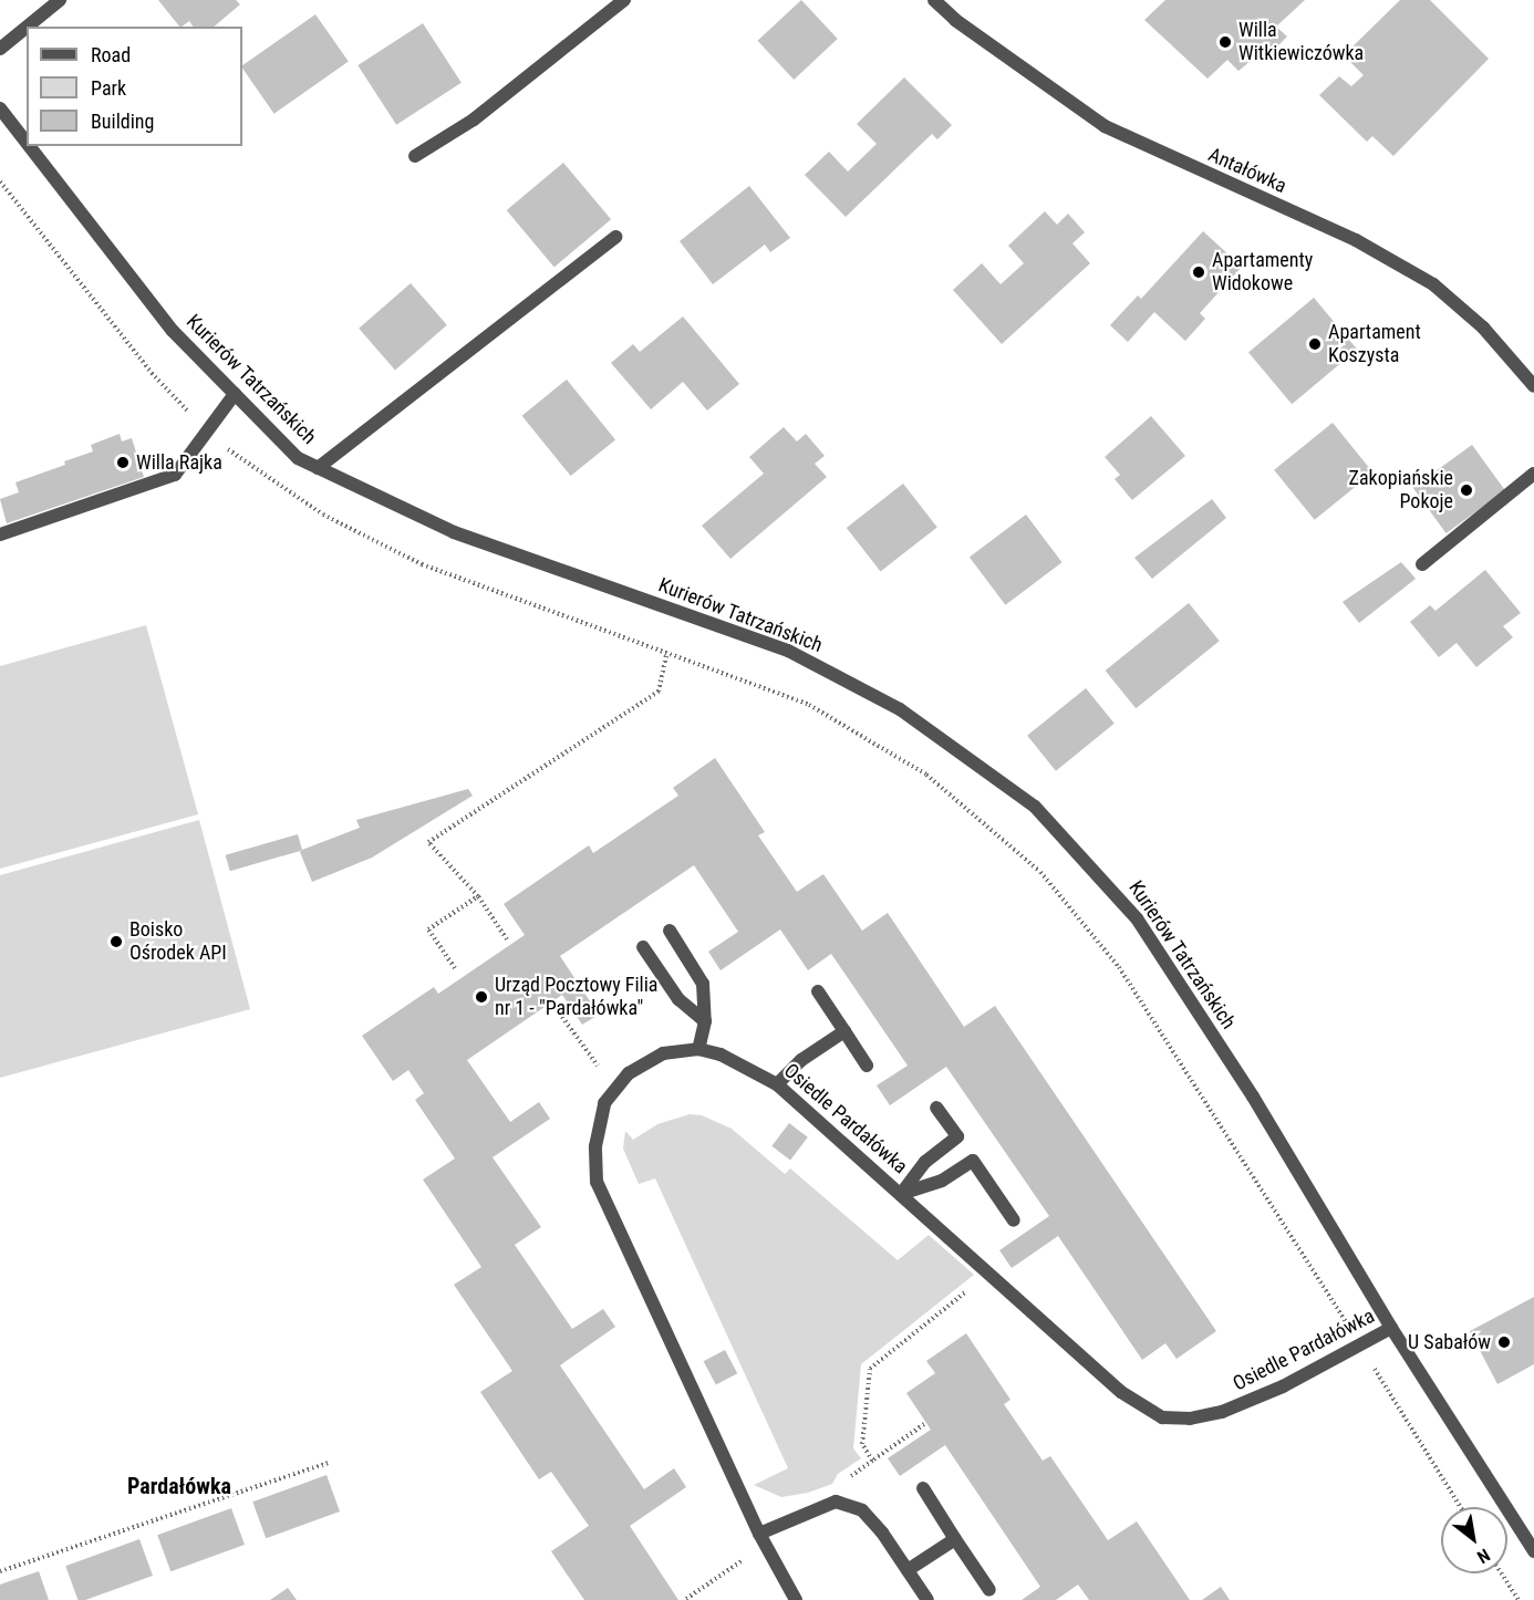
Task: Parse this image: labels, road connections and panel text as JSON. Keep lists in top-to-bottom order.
{
  "streets": {
    "street": ["Antałówka", "Kurierów Tatrzańskich", "Osiedle Pardałówka"]
  },
  "crossings": [
    ["Kurierów Tatrzańskich", "Osiedle Pardałówka"]
  ],
  "districts": ["Pardałówka"],
  "places": [
    "Willa Witkiewiczówka",
    "Apartamenty Widokowe",
    "Apartament Koszysta",
    "Willa Rajka",
    "Zakopiańskie Pokoje",
    "Boisko Ośrodek API",
    "Urząd Pocztowy Filia nr 1 - \"Pardałówka\"",
    "U Sabałów"
  ],
  "legend": ["Road", "Park", "Building"],
  "north": "bottom right"
}
